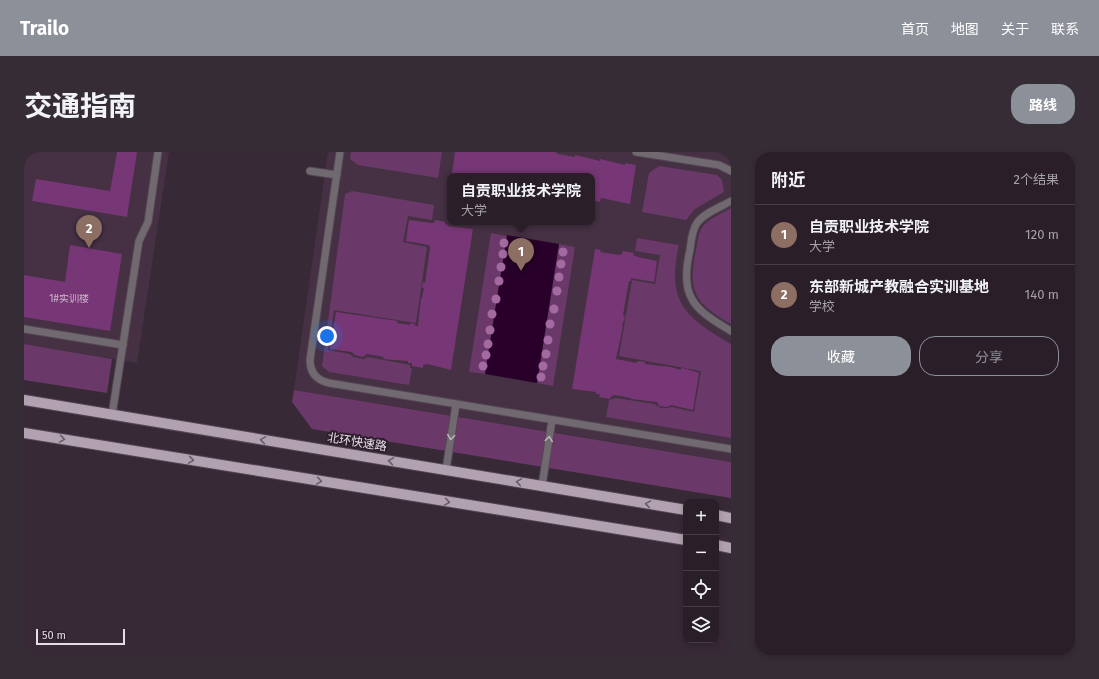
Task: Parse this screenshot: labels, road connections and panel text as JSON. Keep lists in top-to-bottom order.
{
  "streets": {
    "main road": ["北环快速路"]
  },
  "house_numbers": ["1#实训楼"],
  "scale_bar": "50 m",
  "page": {
    "header": "Trailo",
    "nav": [
      "首页",
      "地图",
      "关于",
      "联系"
    ],
    "title": "交通指南",
    "buttons": [
      "路线",
      ["收藏", "分享"]
    ],
    "heading": ["附近", "2个结果"],
    "popup": ["自贡职业技术学院", "大学"],
    "list": [
      {
        "mark": "1",
        "name": "自贡职业技术学院",
        "note": "大学",
        "value": "120 m"
      },
      {
        "mark": "2",
        "name": "东部新城产教融合实训基地",
        "note": "学校",
        "value": "140 m"
      }
    ],
    "pins": ["2", "1"],
    "map_buttons": ["+", "−"],
    "scale": "50 m"
  }
}
